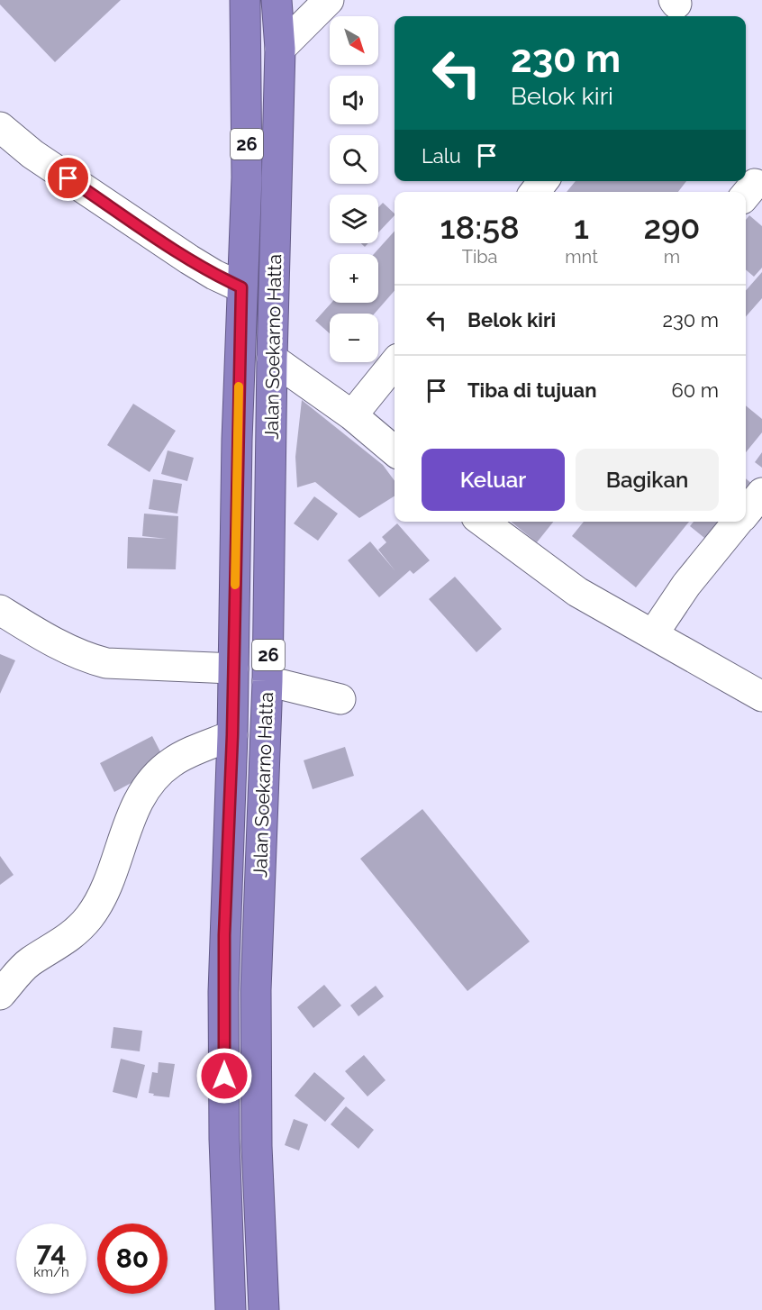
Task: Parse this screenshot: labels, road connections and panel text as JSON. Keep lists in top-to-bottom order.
{
  "streets": {
    "highway": ["26", "Jalan Soekarno Hatta"]
  },
  "north": "bottom right",
  "page": {
    "map_buttons": ["+", "−"],
    "turn": ["230 m", "Belok kiri"],
    "then": "Lalu",
    "eta": [
      "18:58",
      "Tiba",
      "1",
      "mnt",
      "290",
      "m"
    ],
    "list": [
      {
        "name": "Belok kiri",
        "value": "230 m"
      },
      {
        "name": "Tiba di tujuan",
        "value": "60 m"
      }
    ],
    "buttons": ["Keluar", "Bagikan"],
    "speed": "74 km/h",
    "limit": "80"
  }
}
